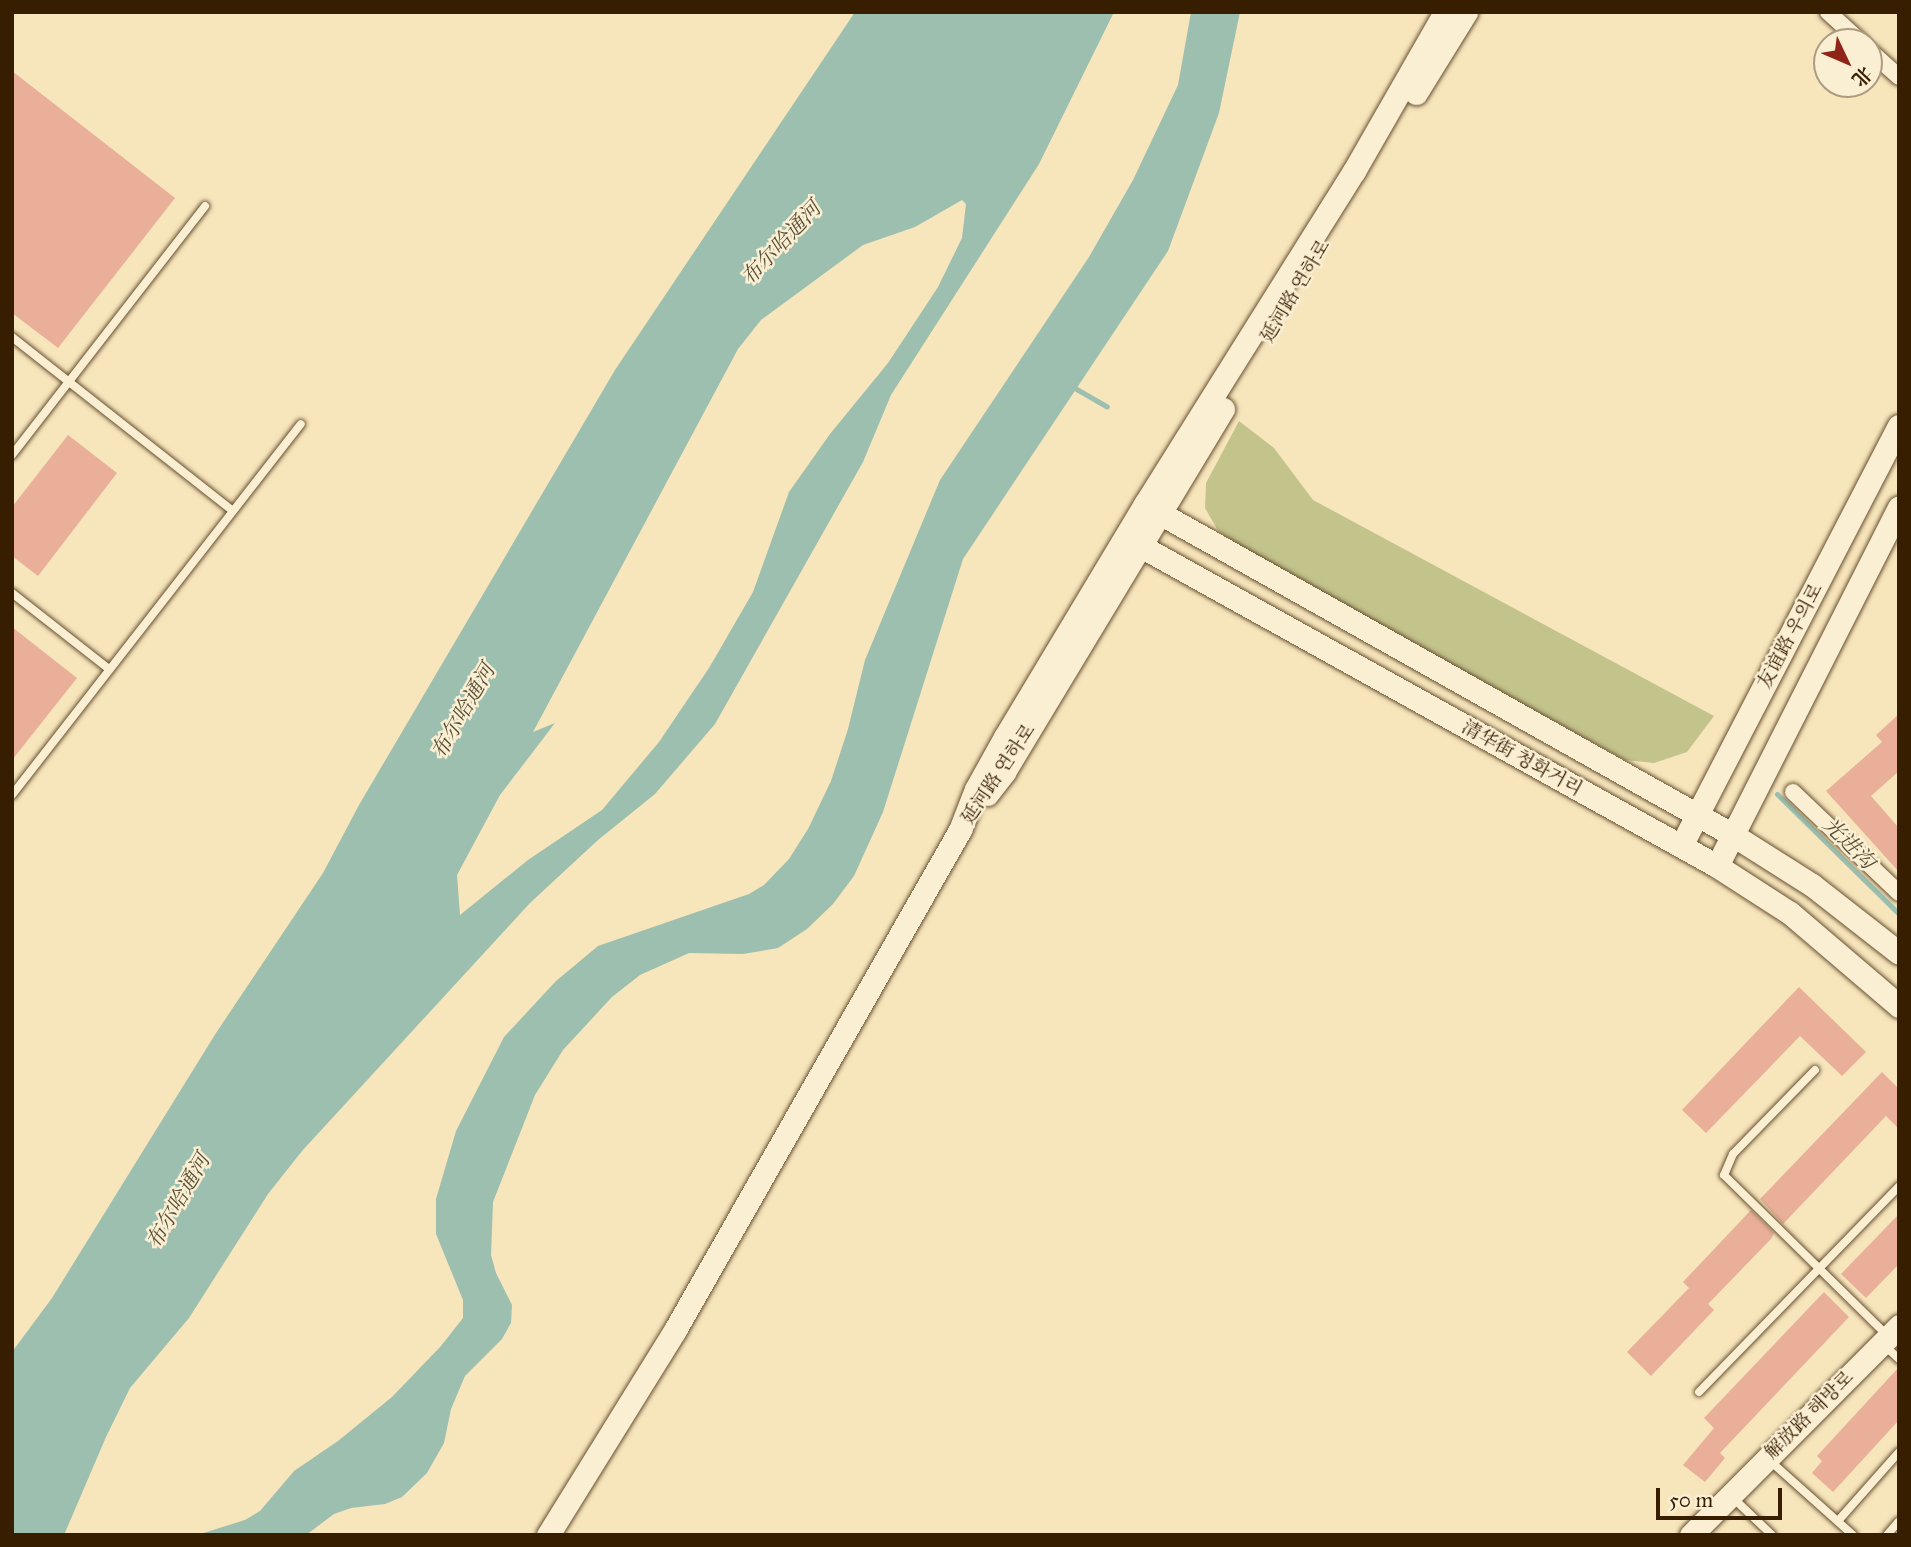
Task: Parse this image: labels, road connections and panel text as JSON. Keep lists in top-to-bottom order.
{
  "streets": {
    "main road": [
      "延河路 연하로",
      "友谊路 우의로",
      "清华街 청화거리",
      "解放路 해방로"
    ]
  },
  "crossings": [
    ["延河路 연하로", "清华街 청화거리"],
    ["友谊路 우의로", "清华街 청화거리"]
  ],
  "water": ["布尔哈通河", "光进沟"],
  "scale_bar": "50 m",
  "north": "bottom right"
}
